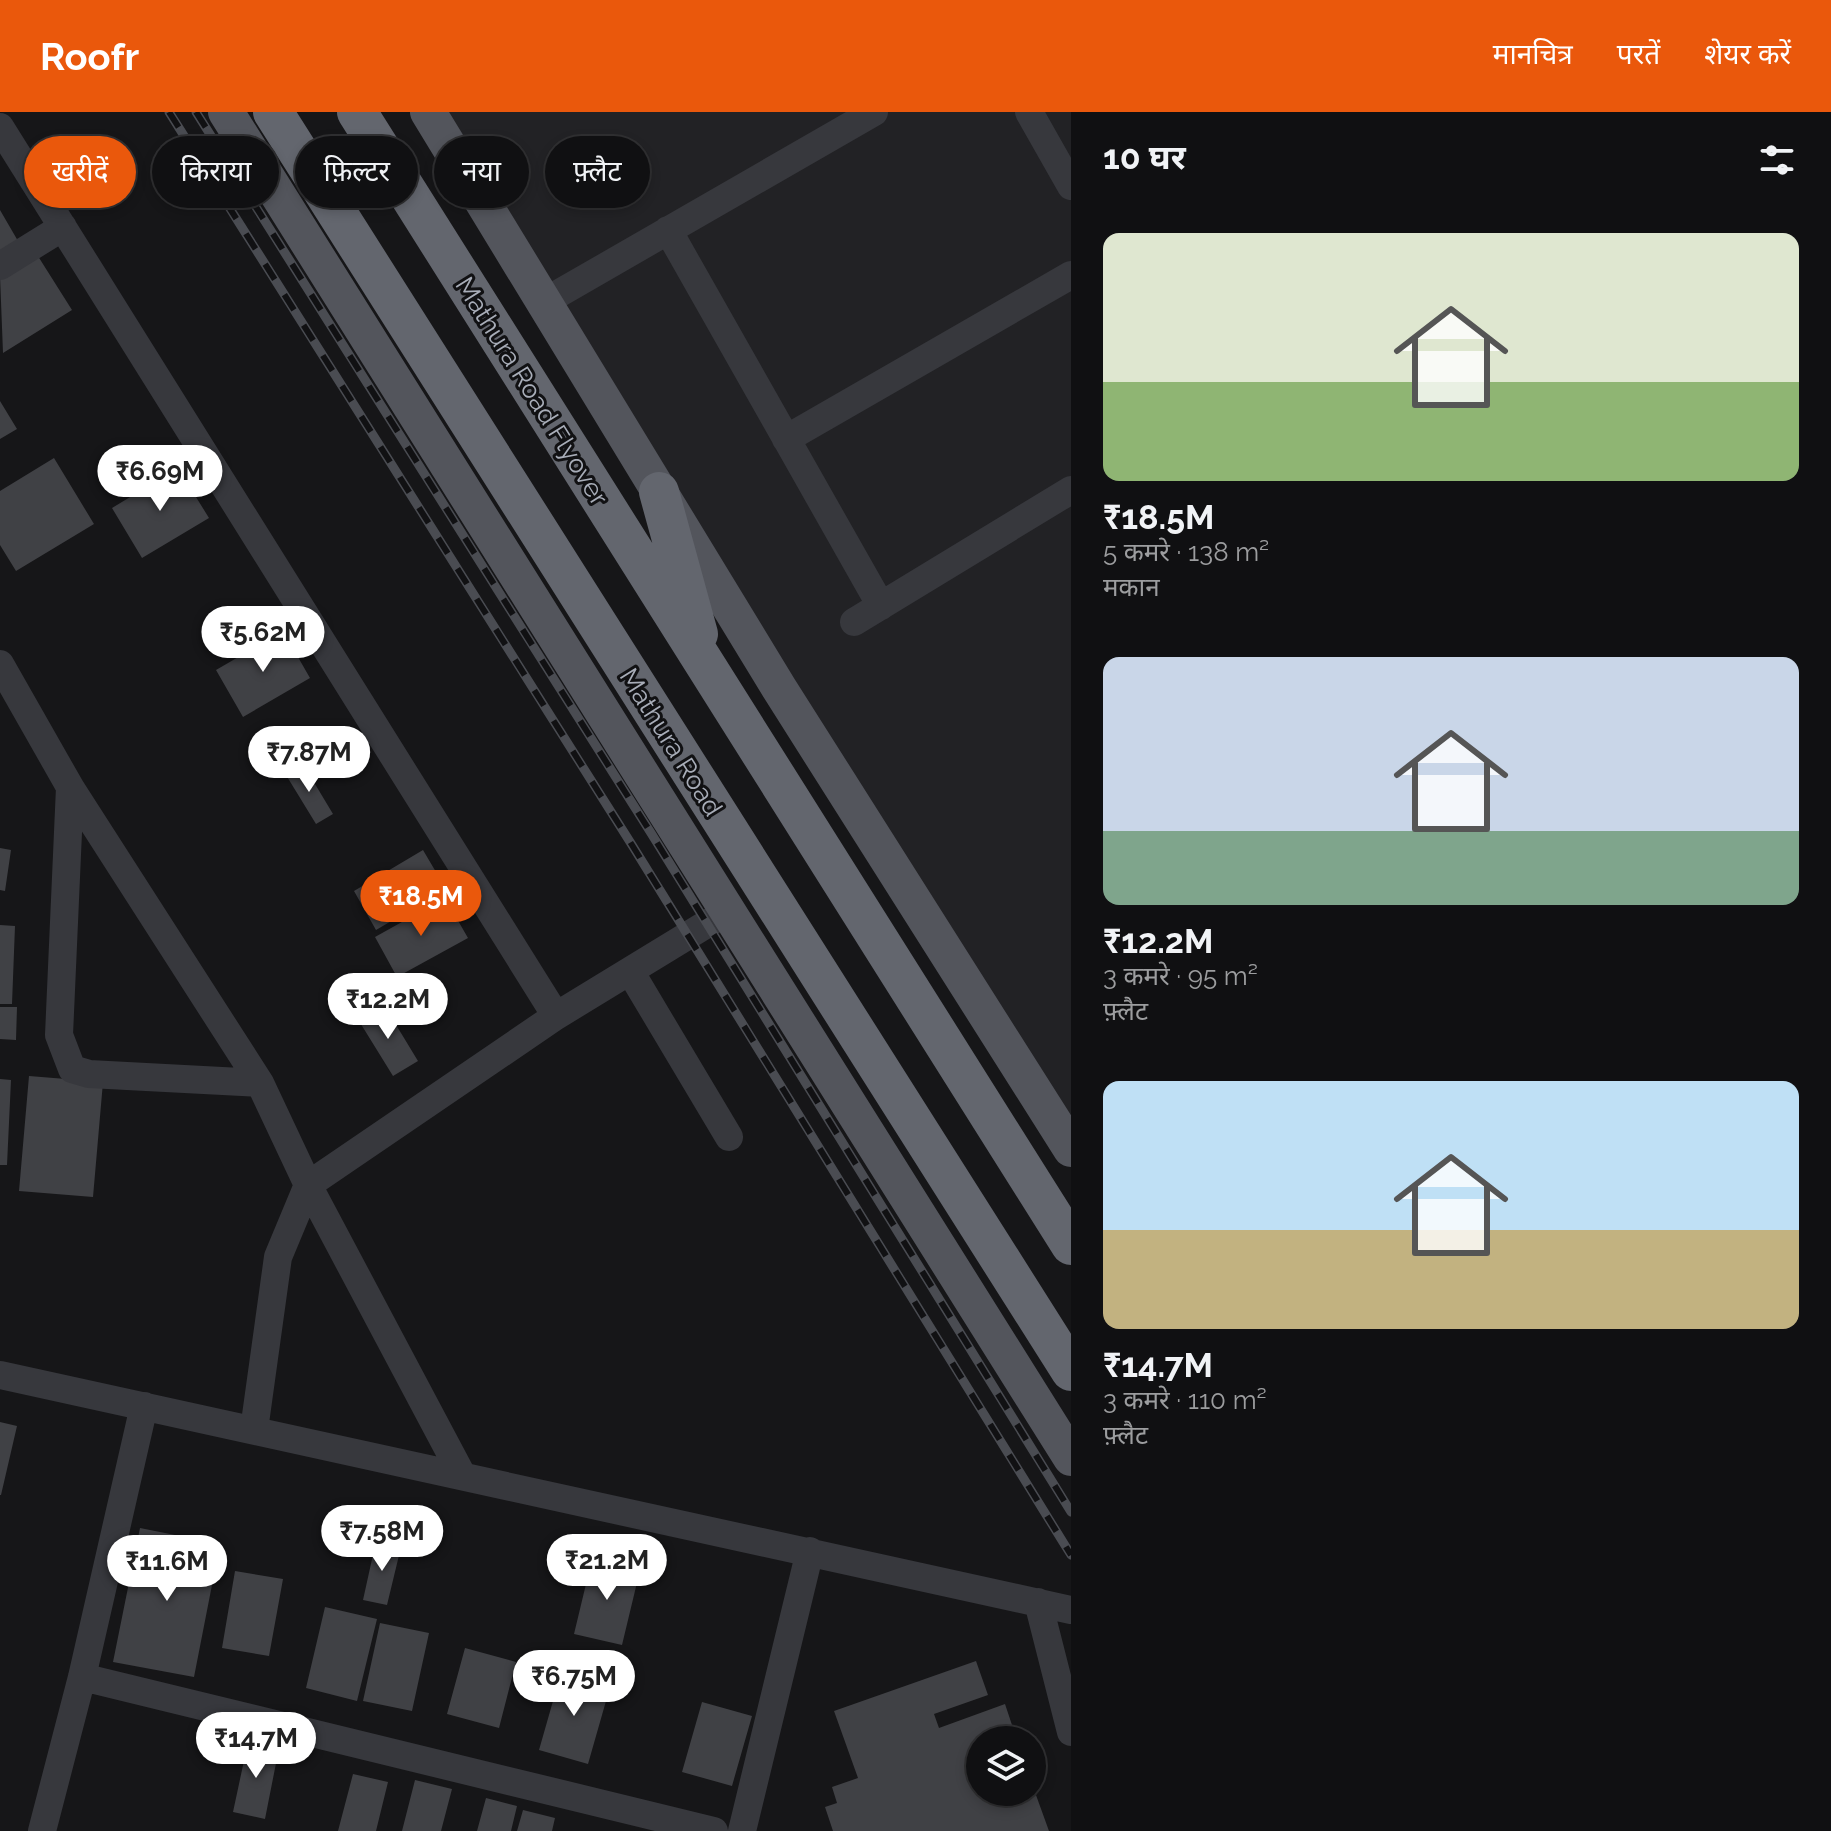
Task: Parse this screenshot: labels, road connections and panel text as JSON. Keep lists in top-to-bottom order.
{
  "streets": {
    "highway": ["Mathura Road Flyover", "Mathura Road"]
  },
  "page": {
    "header": "Roofr",
    "nav": ["मानचित्र", "परतें", "शेयर करें"],
    "heading": "10 घर",
    "chip": [
      "खरीदें",
      "किराया",
      "फ़िल्टर",
      "नया",
      "फ़्लैट"
    ],
    "list": [
      {
        "name": "₹18.5M",
        "note": "5 कमरे · 138 m² · मकान"
      },
      {
        "name": "₹12.2M",
        "note": "3 कमरे · 95 m² · फ़्लैट"
      },
      {
        "name": "₹14.7M",
        "note": "3 कमरे · 110 m² · फ़्लैट"
      }
    ],
    "price": [
      "₹6.69M",
      "₹5.62M",
      "₹7.87M",
      "₹18.5M",
      "₹12.2M",
      "₹7.58M",
      "₹21.2M",
      "₹11.6M",
      "₹6.75M",
      "₹14.7M"
    ]
  }
}
